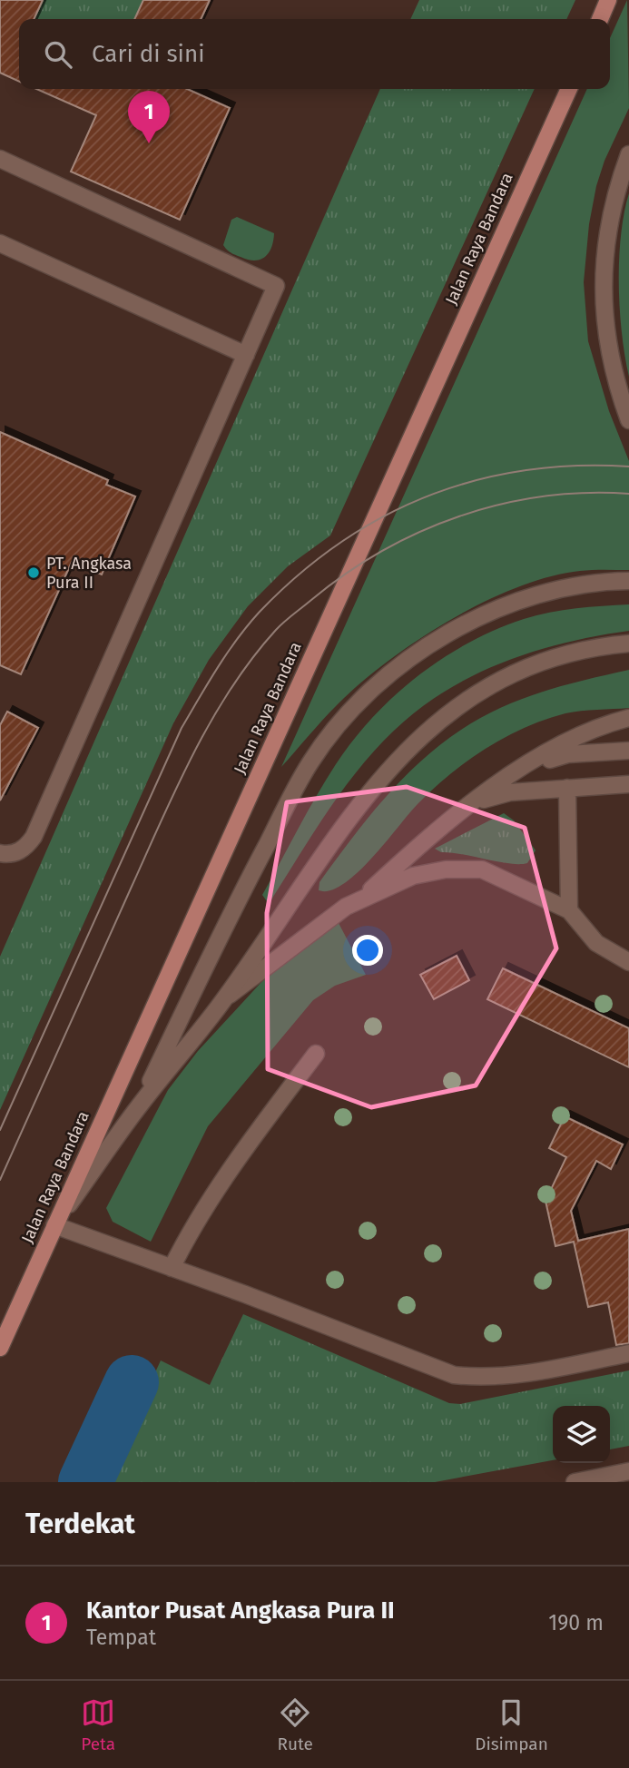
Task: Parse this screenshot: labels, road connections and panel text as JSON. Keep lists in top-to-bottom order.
{
  "streets": {
    "main road": ["Jalan Raya Bandara"]
  },
  "places": ["PT. Angkasa Pura II"],
  "page": {
    "search": "Cari di sini",
    "pins": "1",
    "heading": "Terdekat",
    "list": [
      {
        "mark": "1",
        "name": "Kantor Pusat Angkasa Pura II",
        "note": "Tempat",
        "value": "190 m"
      }
    ],
    "nav": ["Peta", "Rute", "Disimpan"]
  }
}
